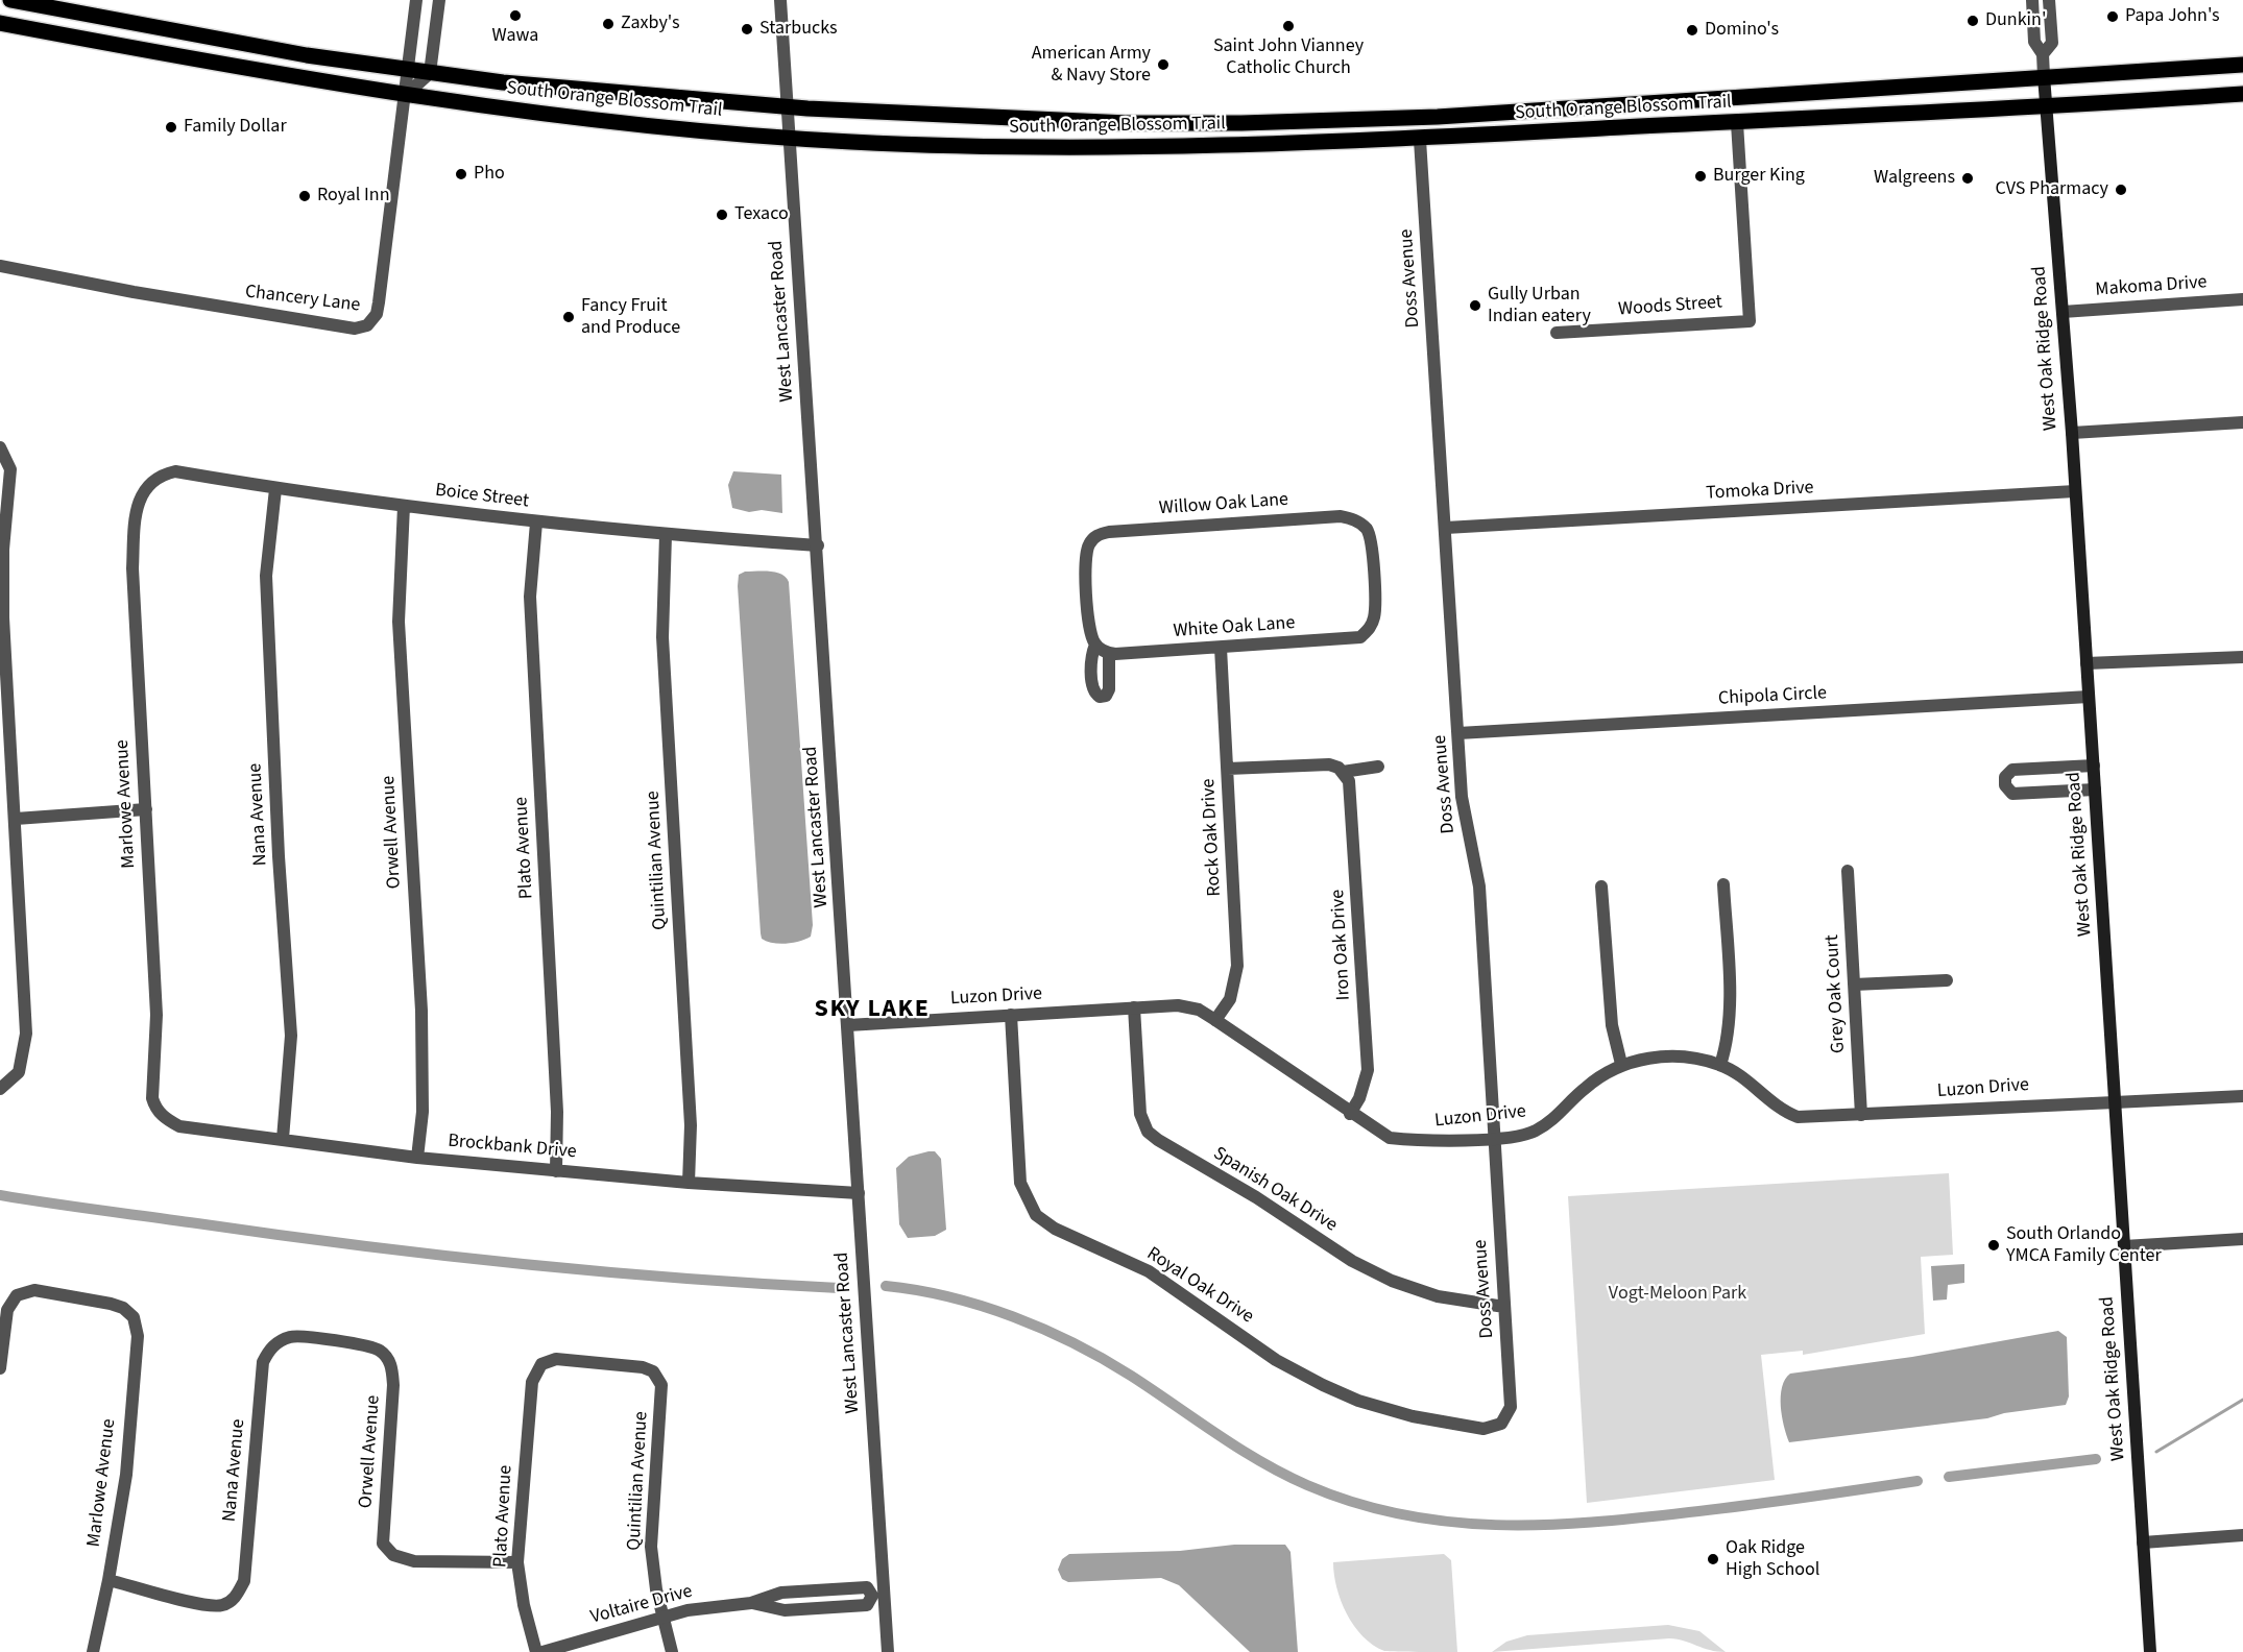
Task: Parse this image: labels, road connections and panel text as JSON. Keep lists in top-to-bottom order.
{
  "streets": {
    "main road": ["South Orange Blossom Trail", "West Oak Ridge Road"],
    "street": [
      "Doss Avenue",
      "Makoma Drive",
      "Chancery Lane",
      "Woods Street",
      "West Lancaster Road",
      "Tomoka Drive",
      "Boice Street",
      "Willow Oak Lane",
      "White Oak Lane",
      "Chipola Circle",
      "Marlowe Avenue",
      "Nana Avenue",
      "Orwell Avenue",
      "Rock Oak Drive",
      "Plato Avenue",
      "Quintilian Avenue",
      "Iron Oak Drive",
      "Grey Oak Court",
      "Luzon Drive",
      "Brockbank Drive",
      "Spanish Oak Drive",
      "Royal Oak Drive",
      "Voltaire Drive"
    ]
  },
  "crossings": [
    ["South Orange Blossom Trail", "Doss Avenue"],
    ["South Orange Blossom Trail", "Chancery Lane"],
    ["South Orange Blossom Trail", "Woods Street"],
    ["South Orange Blossom Trail", "West Lancaster Road"],
    ["South Orange Blossom Trail", "West Oak Ridge Road"],
    ["Doss Avenue", "Tomoka Drive"],
    ["Doss Avenue", "Chipola Circle"],
    ["Doss Avenue", "Luzon Drive"],
    ["Doss Avenue", "Spanish Oak Drive"],
    ["Doss Avenue", "Royal Oak Drive"],
    ["Makoma Drive", "West Oak Ridge Road"],
    ["West Lancaster Road", "Boice Street"],
    ["West Lancaster Road", "Luzon Drive"],
    ["West Lancaster Road", "Brockbank Drive"],
    ["West Lancaster Road", "Voltaire Drive"],
    ["West Oak Ridge Road", "Tomoka Drive"],
    ["West Oak Ridge Road", "Chipola Circle"],
    ["West Oak Ridge Road", "Luzon Drive"],
    ["Boice Street", "Marlowe Avenue"],
    ["Boice Street", "Nana Avenue"],
    ["Boice Street", "Orwell Avenue"],
    ["Boice Street", "Plato Avenue"],
    ["Boice Street", "Quintilian Avenue"],
    ["Willow Oak Lane", "White Oak Lane"],
    ["White Oak Lane", "Rock Oak Drive"],
    ["Marlowe Avenue", "Nana Avenue"],
    ["Marlowe Avenue", "Brockbank Drive"],
    ["Nana Avenue", "Orwell Avenue"],
    ["Nana Avenue", "Brockbank Drive"],
    ["Orwell Avenue", "Plato Avenue"],
    ["Orwell Avenue", "Brockbank Drive"],
    ["Rock Oak Drive", "Luzon Drive"],
    ["Plato Avenue", "Quintilian Avenue"],
    ["Plato Avenue", "Brockbank Drive"],
    ["Quintilian Avenue", "Brockbank Drive"],
    ["Quintilian Avenue", "Voltaire Drive"],
    ["Iron Oak Drive", "Luzon Drive"],
    ["Grey Oak Court", "Luzon Drive"],
    ["Luzon Drive", "Spanish Oak Drive"],
    ["Luzon Drive", "Royal Oak Drive"]
  ],
  "districts": ["SKY LAKE"],
  "parks": ["Vogt-Meloon Park"],
  "places": [
    "Wawa",
    "Papa John's",
    "Dunkin'",
    "Zaxby's",
    "Saint John Vianney Catholic Church",
    "Starbucks",
    "Domino's",
    "American Army & Navy Store",
    "Family Dollar",
    "Pho",
    "Burger King",
    "Walgreens",
    "CVS Pharmacy",
    "Royal Inn",
    "Texaco",
    "Gully Urban Indian eatery",
    "Fancy Fruit and Produce",
    "South Orlando YMCA Family Center",
    "Oak Ridge High School"
  ]
}
